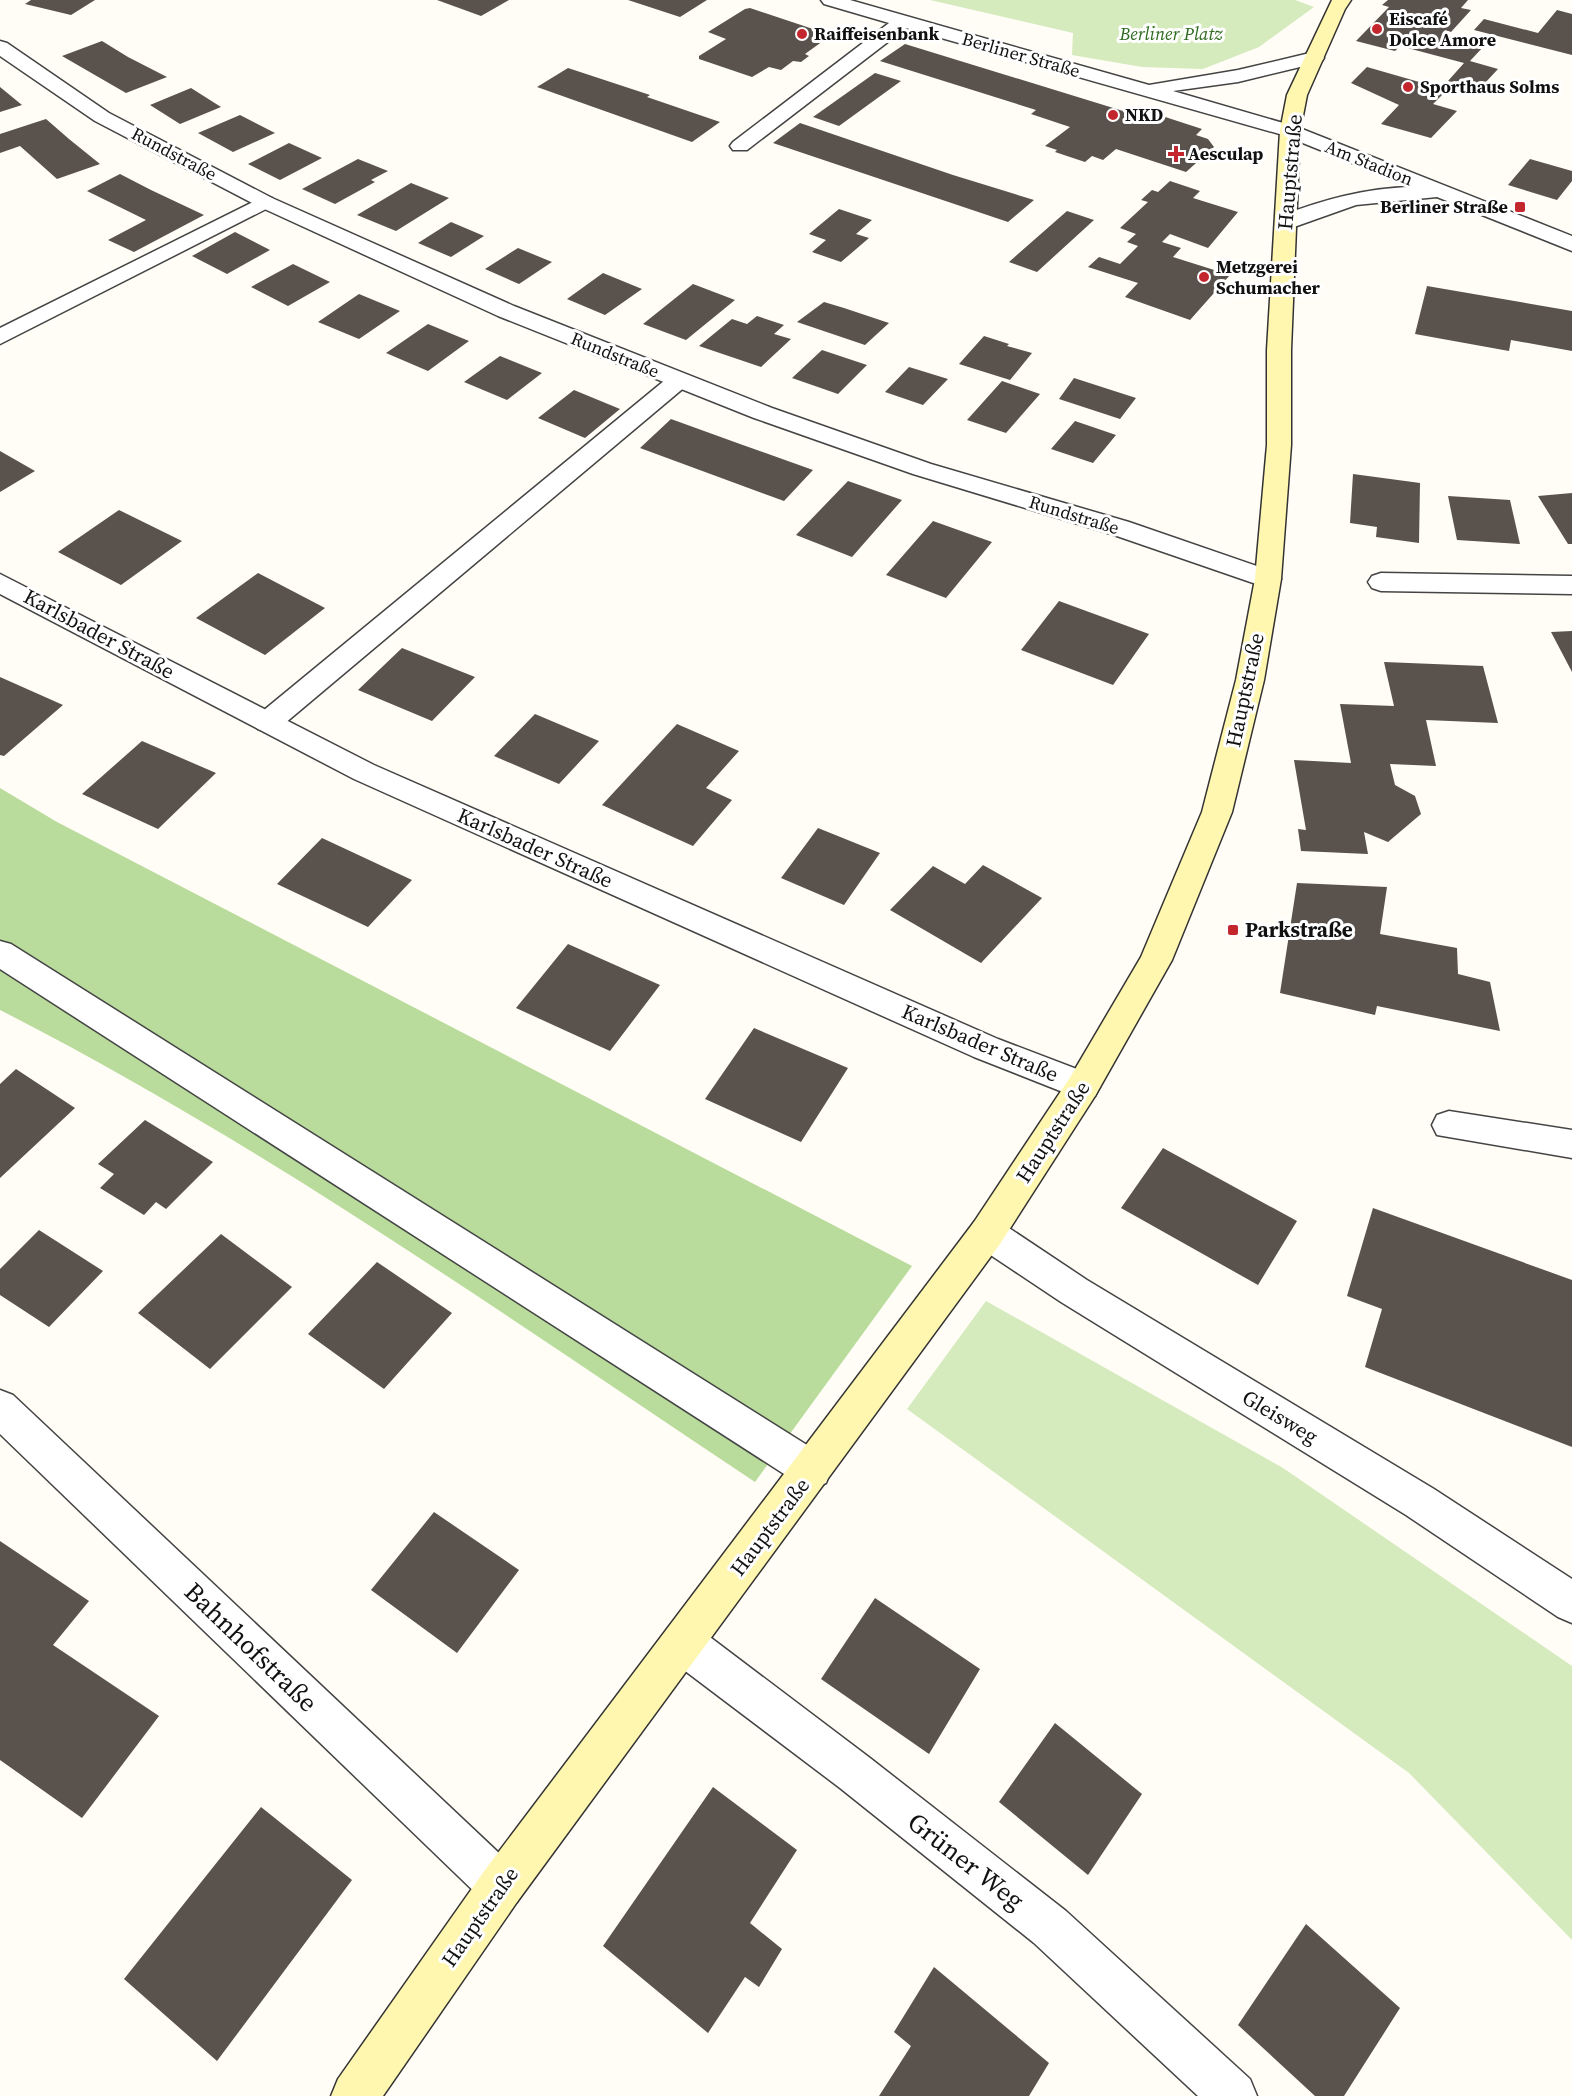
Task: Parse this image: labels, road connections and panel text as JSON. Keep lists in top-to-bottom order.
{
  "streets": {
    "main road": ["Hauptstraße"],
    "street": [
      "Berliner Straße",
      "Rundstraße",
      "Am Stadion",
      "Karlsbader Straße",
      "Gleisweg",
      "Bahnhofstraße",
      "Grüner Weg"
    ]
  },
  "crossings": [
    ["Berliner Straße", "Am Stadion"],
    ["Berliner Straße", "Hauptstraße"],
    ["Rundstraße", "Hauptstraße"],
    ["Am Stadion", "Hauptstraße"],
    ["Hauptstraße", "Karlsbader Straße"],
    ["Hauptstraße", "Gleisweg"],
    ["Hauptstraße", "Bahnhofstraße"],
    ["Hauptstraße", "Grüner Weg"]
  ],
  "parks": ["Berliner Platz"],
  "places": {
    "other": [
      "Eiscafé Dolce Amore",
      "Raiffeisenbank",
      "Sporthaus Solms",
      "NKD",
      "Metzgerei Schumacher"
    ],
    "health": ["Aesculap"],
    "transit": ["Berliner Straße", "Parkstraße"]
  }
}
